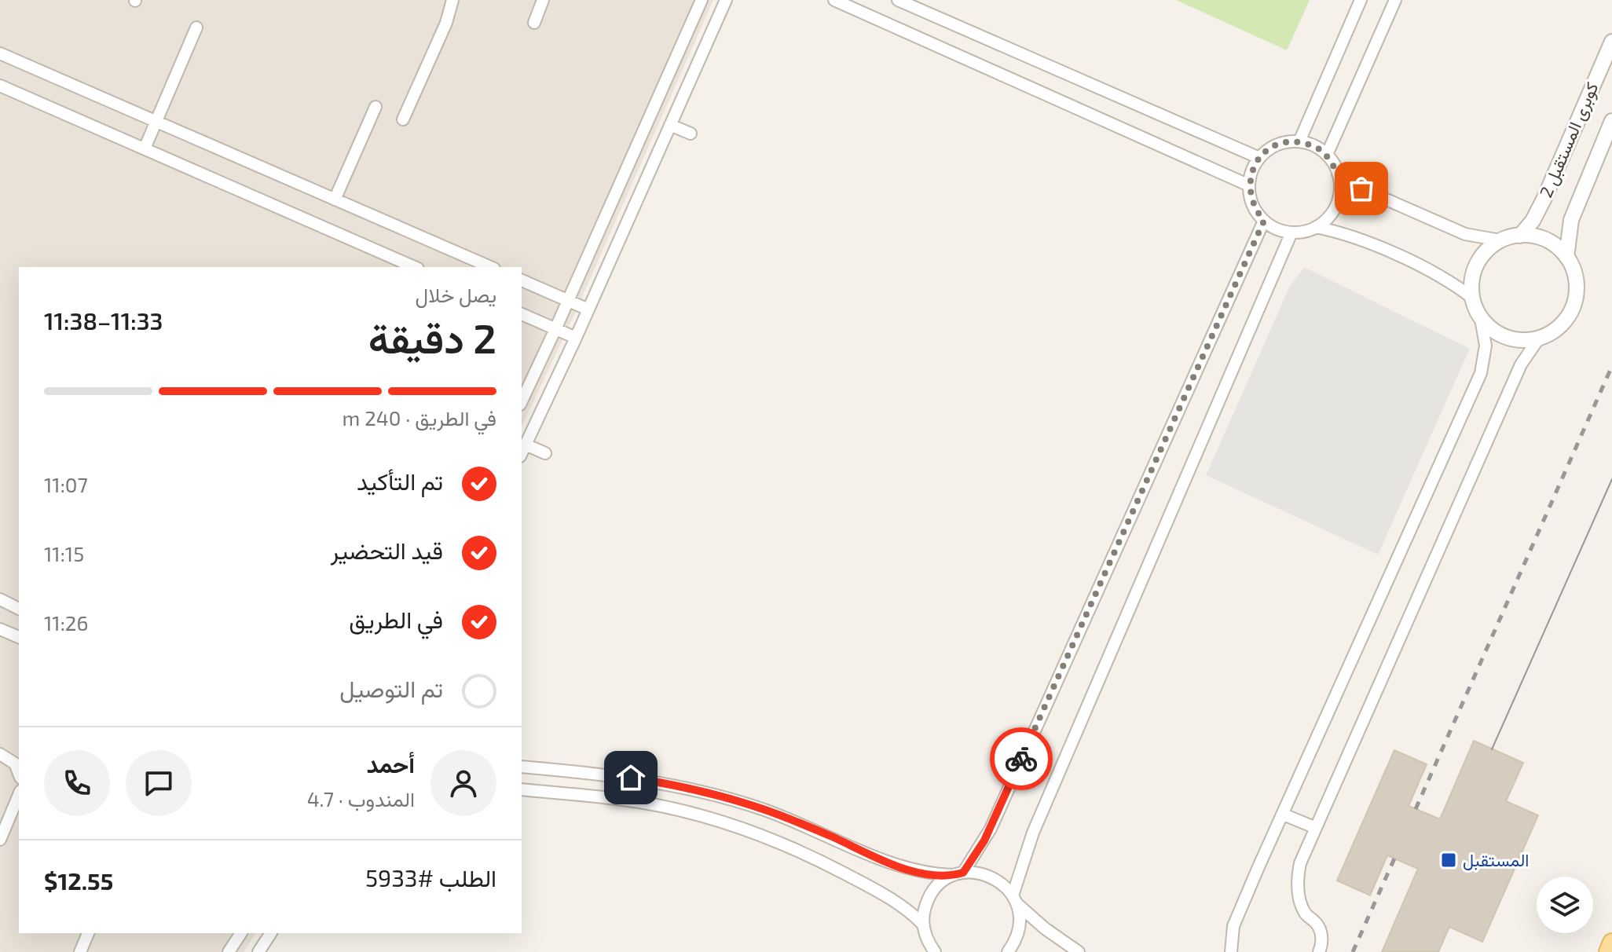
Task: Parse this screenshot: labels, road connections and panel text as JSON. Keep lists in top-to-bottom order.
{
  "streets": {
    "street": ["كوبرى المستقبل 2"]
  },
  "places": {
    "transit": ["المستقبل"]
  },
  "page": {
    "heading": ["2 دقيقة", "يصل خلال", "11:33–11:38"],
    "panel": [
      "أحمد",
      "المندوب · 4.7",
      "الطلب #5933",
      "$12.55"
    ],
    "bar": "في الطريق · 240 m",
    "list": [
      ["تم التأكيد", "11:07"],
      ["قيد التحضير", "11:15"],
      ["في الطريق", "11:26"],
      "تم التوصيل"
    ]
  }
}
